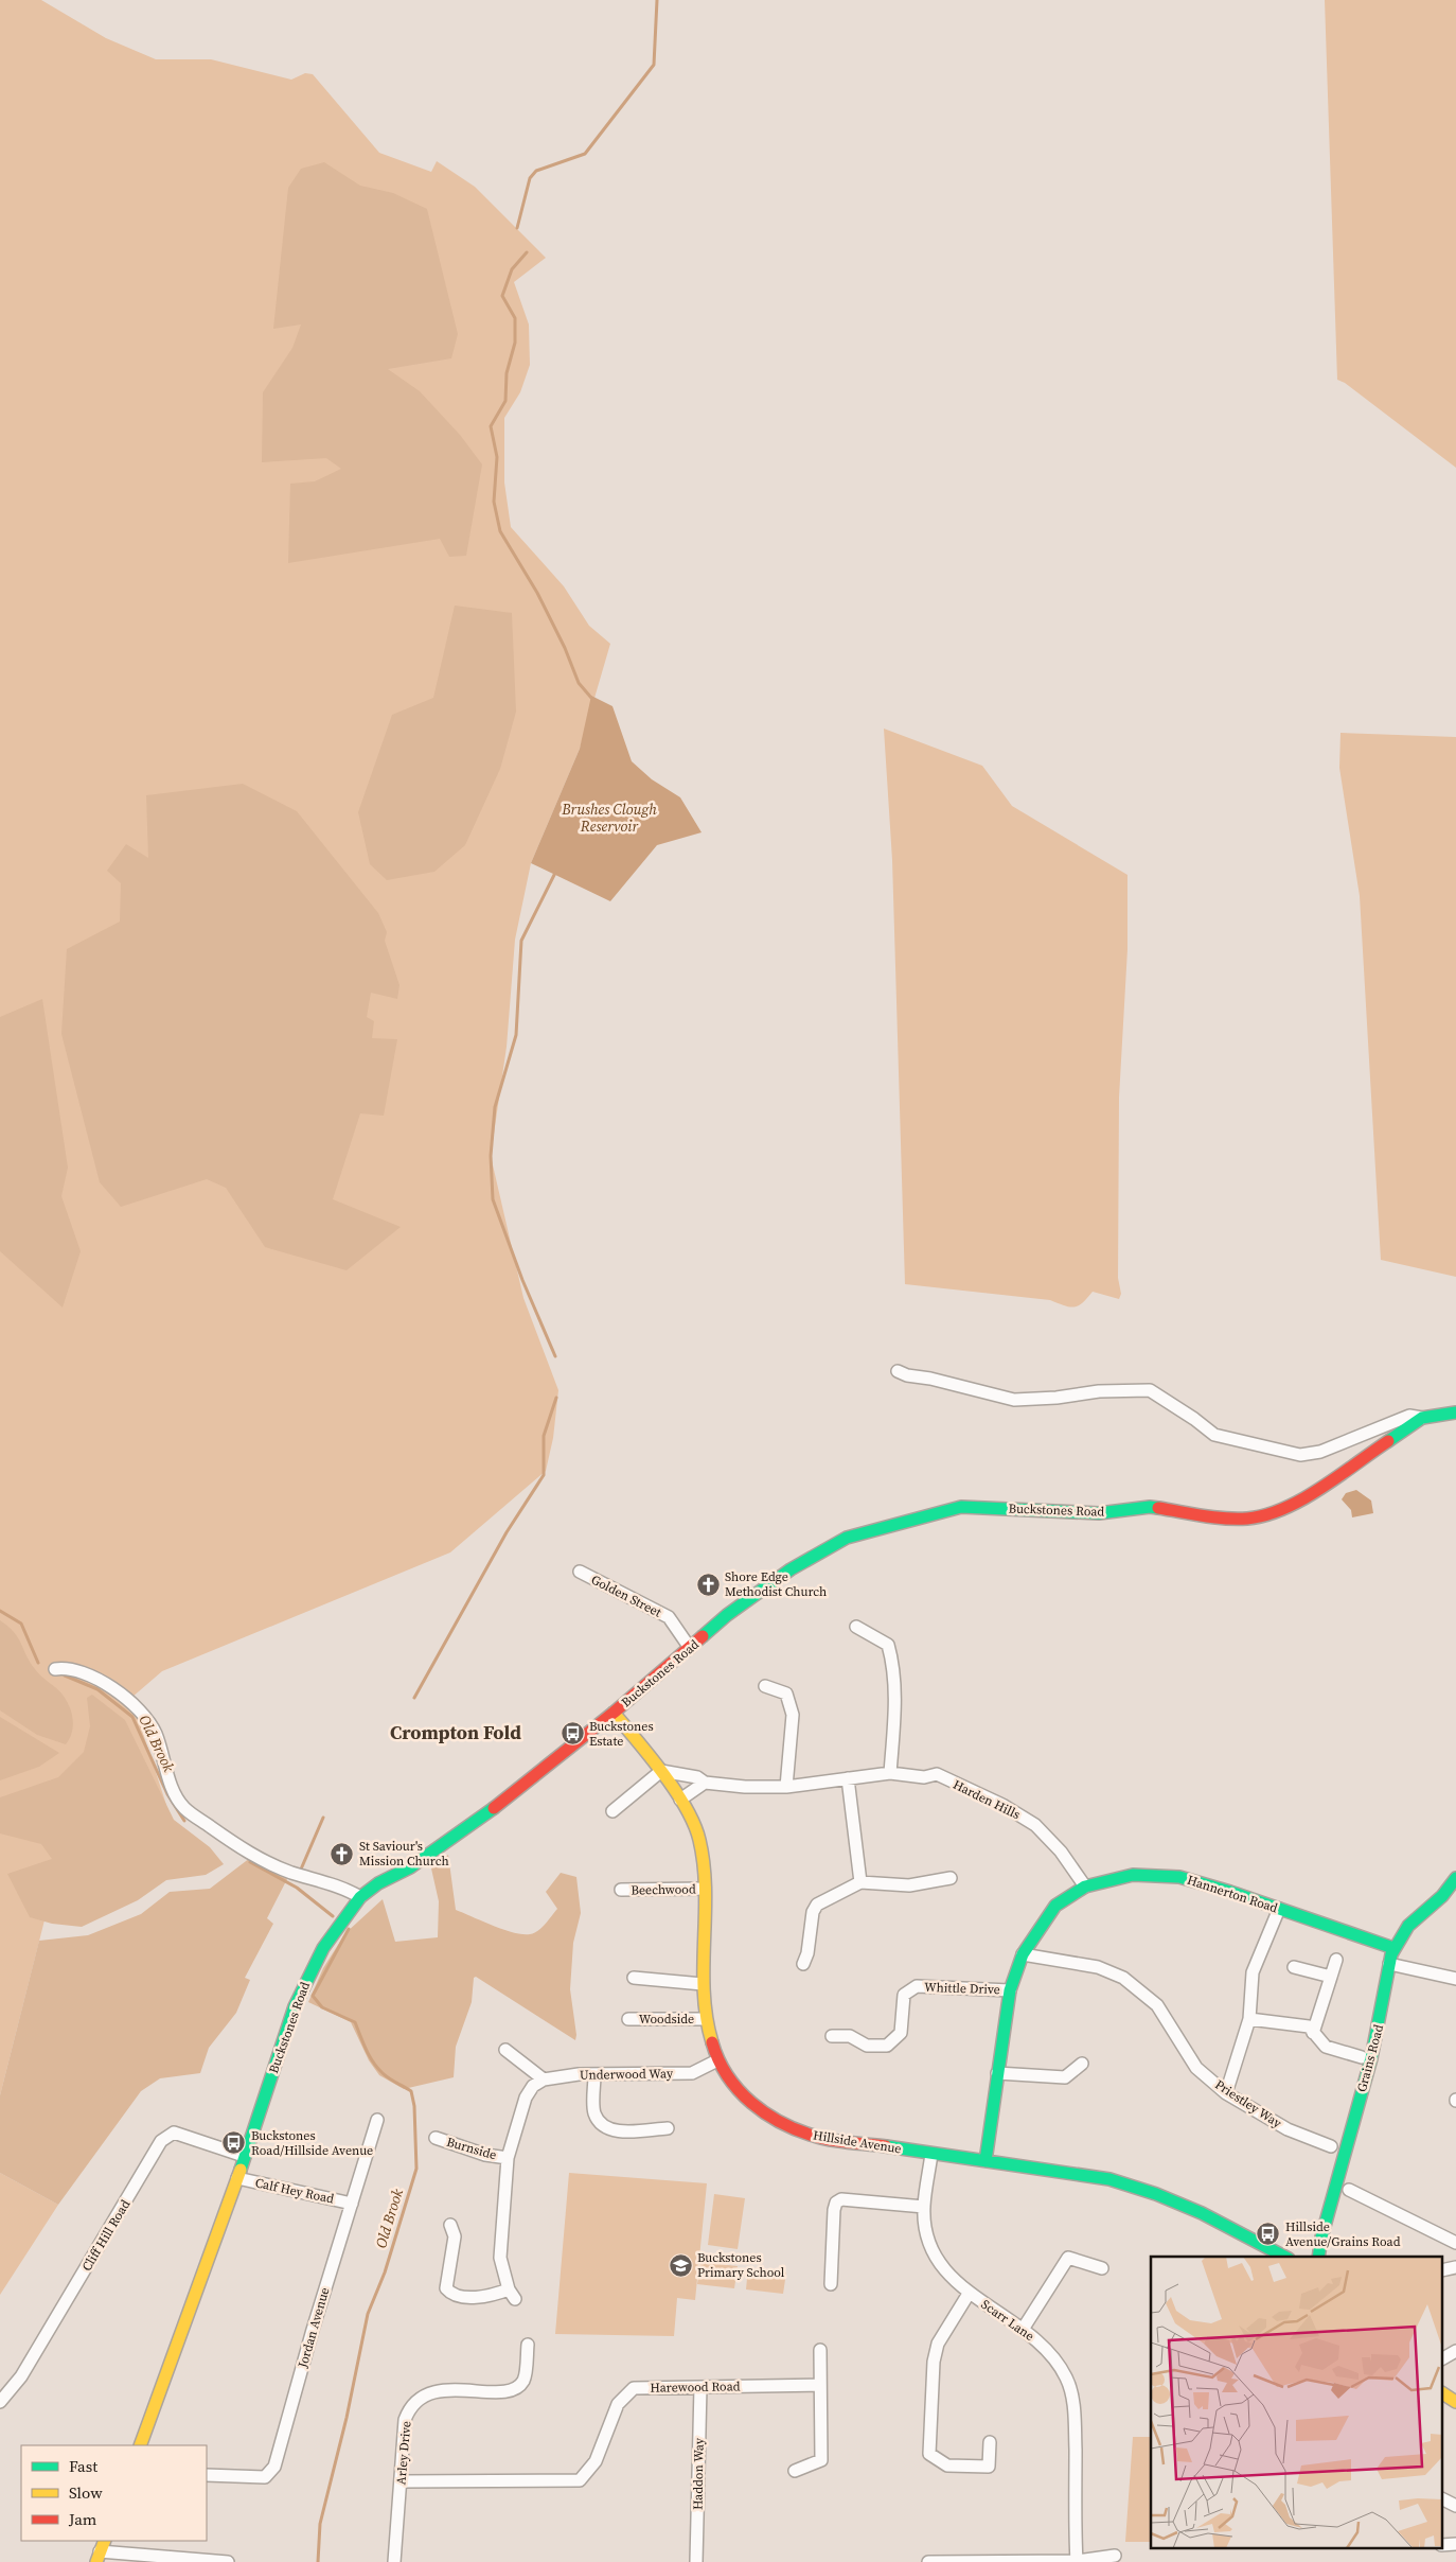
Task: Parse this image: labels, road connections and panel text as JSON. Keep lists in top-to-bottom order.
{
  "streets": {
    "street": [
      "Buckstones Road",
      "Golden Street",
      "Harden Hills",
      "Beechwood",
      "Hannerton Road",
      "Whittle Drive",
      "Woodside",
      "Grains Road",
      "Underwood Way",
      "Priestley Way",
      "Hillside Avenue",
      "Burnside",
      "Calf Hey Road",
      "Cliff Hill Road",
      "Scarr Lane",
      "Jordan Avenue",
      "Harewood Road",
      "Arley Drive",
      "Haddon Way"
    ]
  },
  "crossings": [
    ["Buckstones Road", "Golden Street"],
    ["Buckstones Road", "Hillside Avenue"],
    ["Buckstones Road", "Calf Hey Road"],
    ["Buckstones Road", "Cliff Hill Road"],
    ["Harden Hills", "Hannerton Road"],
    ["Harden Hills", "Hillside Avenue"],
    ["Beechwood", "Hillside Avenue"],
    ["Hannerton Road", "Whittle Drive"],
    ["Hannerton Road", "Grains Road"],
    ["Hannerton Road", "Priestley Way"],
    ["Hannerton Road", "Hillside Avenue"],
    ["Woodside", "Hillside Avenue"],
    ["Underwood Way", "Hillside Avenue"],
    ["Hillside Avenue", "Scarr Lane"],
    ["Calf Hey Road", "Jordan Avenue"],
    ["Harewood Road", "Arley Drive"],
    ["Harewood Road", "Haddon Way"]
  ],
  "districts": ["Crompton Fold"],
  "water": ["Brushes Clough Reservoir", "Old Brook"],
  "places": {
    "church": ["Shore Edge Methodist Church", "St Saviour's Mission Church"],
    "bus stop": ["Buckstones Estate", "Buckstones Road/Hillside Avenue", "Hillside Avenue/Grains Road"],
    "school or university": ["Buckstones Primary School"]
  },
  "legend": ["Fast", "Slow", "Jam"]
}
